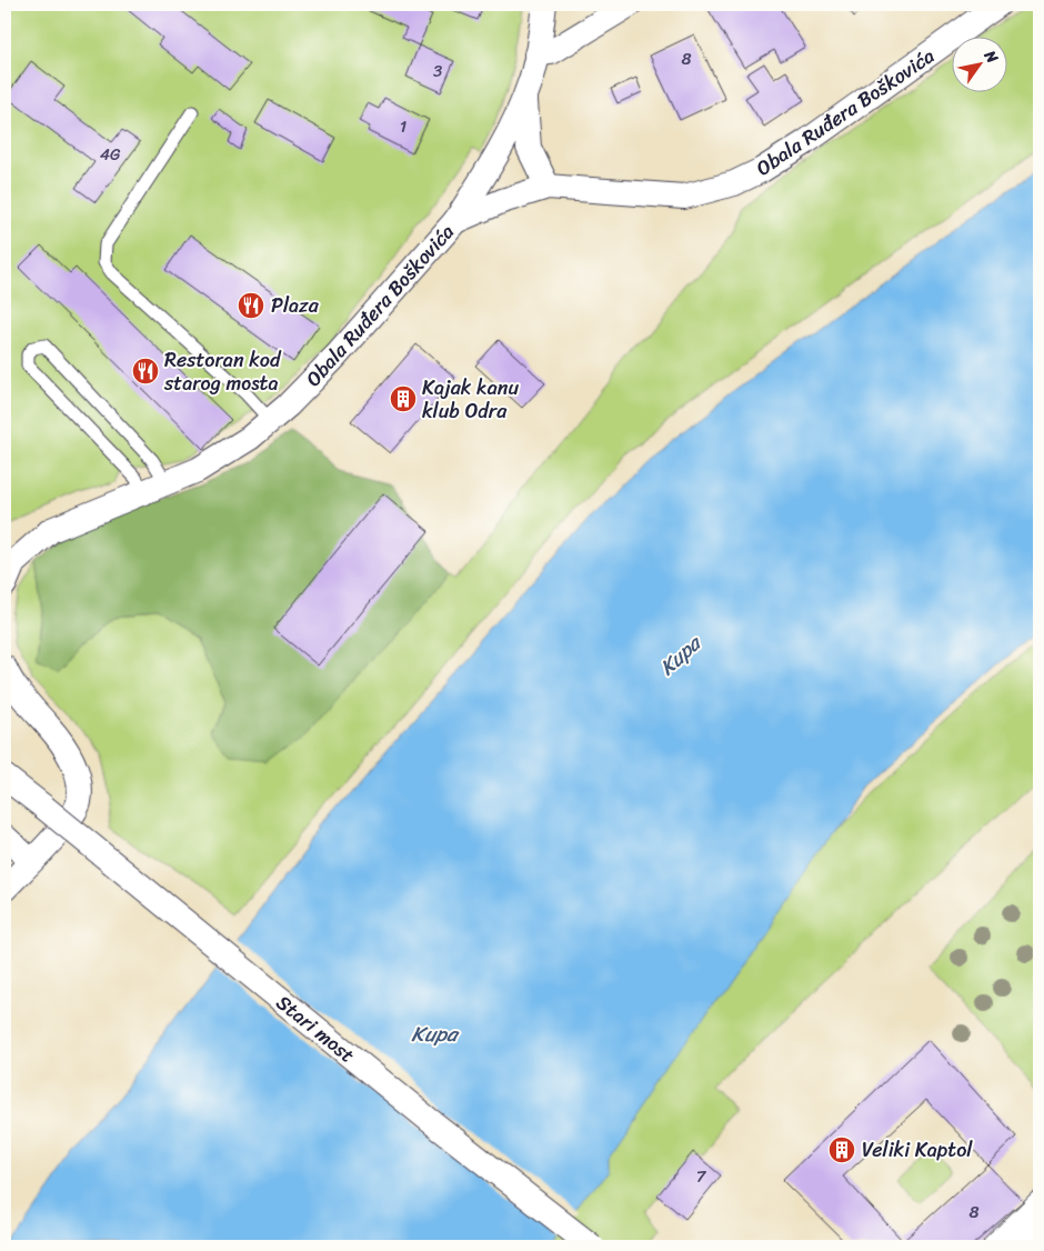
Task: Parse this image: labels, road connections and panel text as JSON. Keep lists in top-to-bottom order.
{
  "streets": {
    "street": ["Obala Ruđera Boškovića", "Stari most"]
  },
  "water": ["Kupa"],
  "places": {
    "restaurant": ["Plaza", "Restoran kod starog mosta"],
    "building": ["Kajak kanu klub Odra", "Veliki Kaptol"]
  },
  "house_numbers": [
    "8",
    "3",
    "1",
    "4G",
    "7",
    "8"
  ],
  "north": "top right"
}
